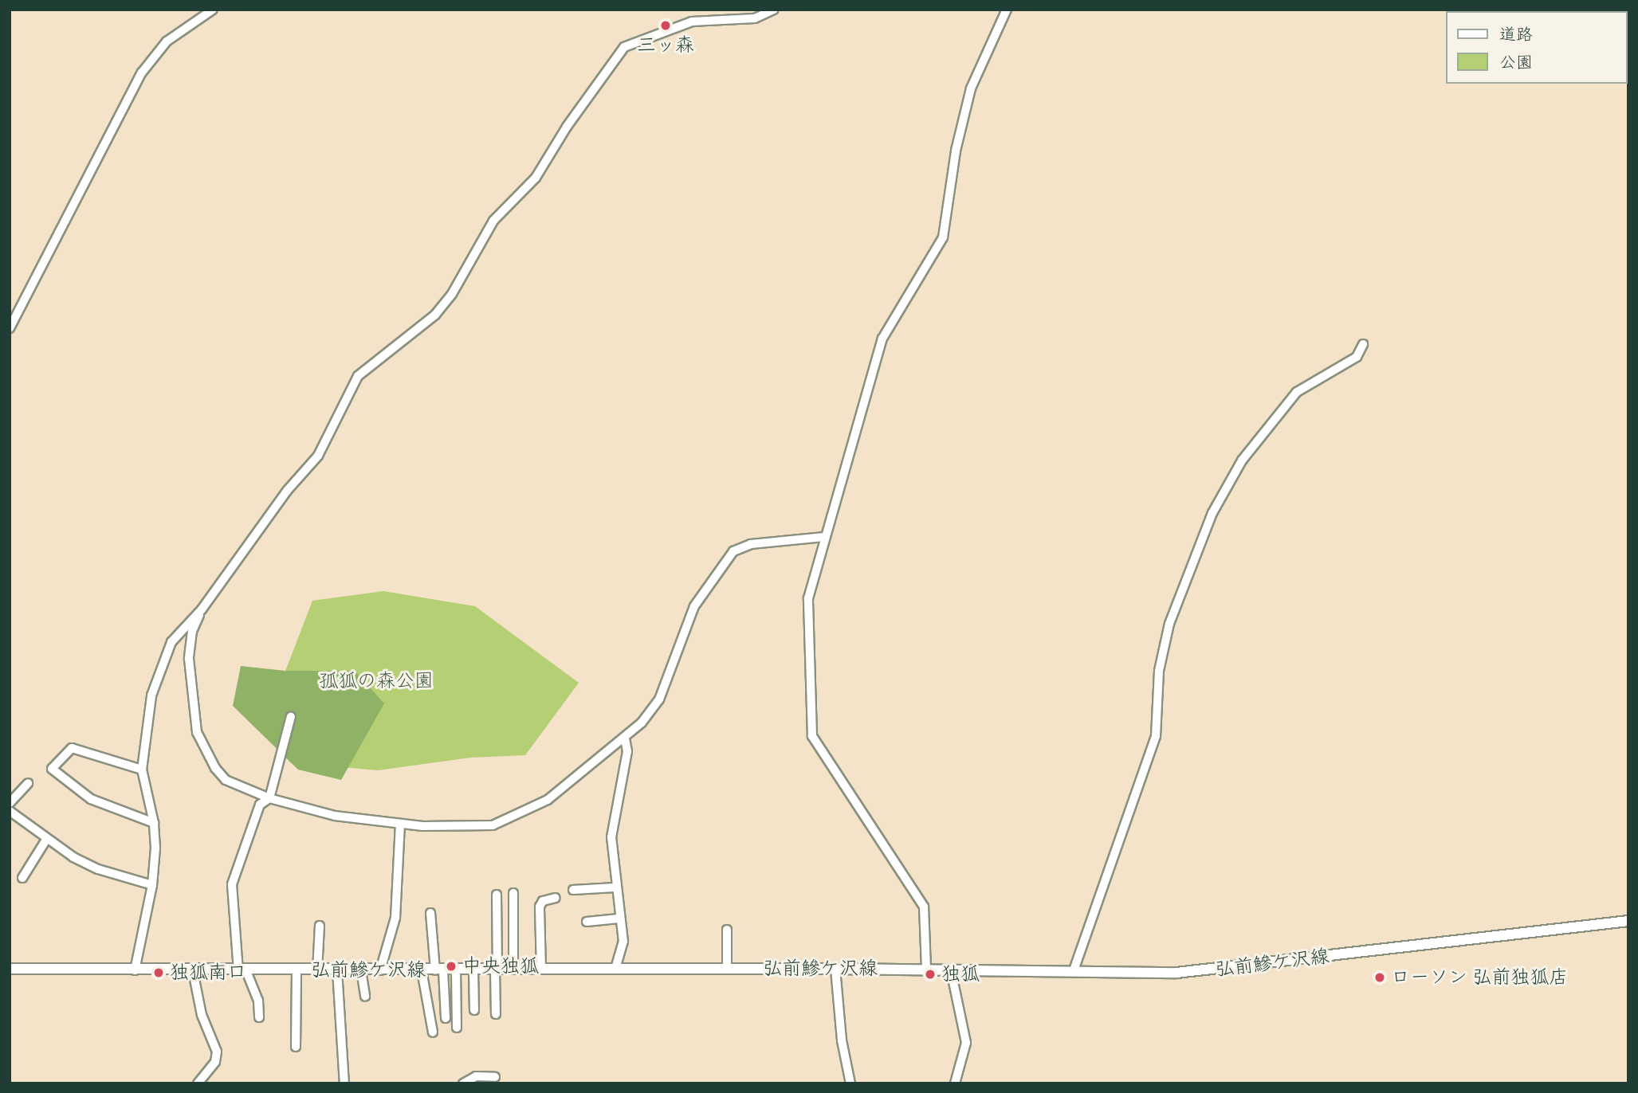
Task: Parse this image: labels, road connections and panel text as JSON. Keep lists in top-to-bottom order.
{
  "streets": {
    "main road": ["弘前鰺ケ沢線"]
  },
  "parks": ["孤狐の森公園"],
  "places": [
    "三ッ森",
    "中央独狐",
    "独狐南口",
    "独狐",
    "ローソン 弘前独狐店"
  ],
  "legend": ["道路", "公園"]
}
